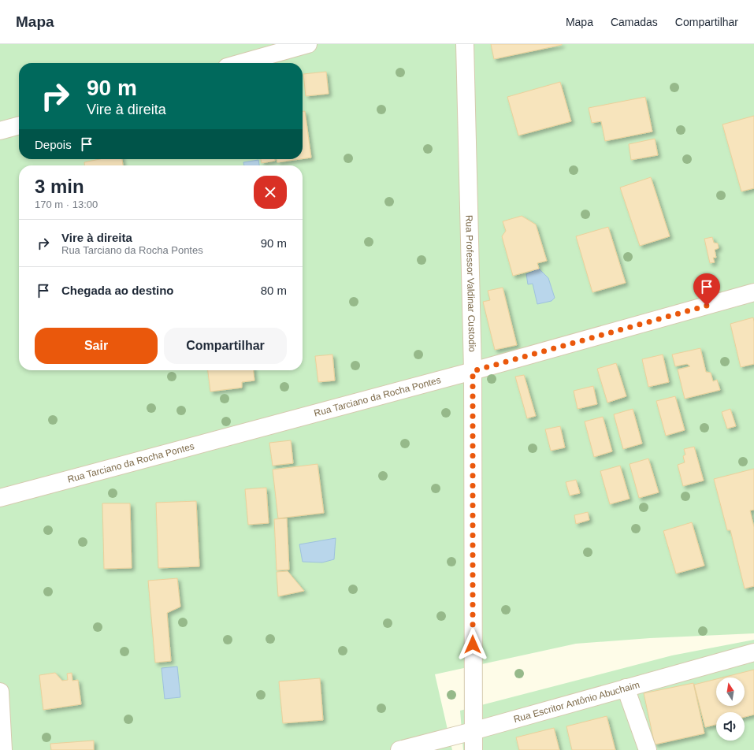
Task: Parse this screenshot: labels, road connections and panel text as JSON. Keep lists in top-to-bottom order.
{
  "streets": {
    "street": ["Rua Professor Valdinar Custodio", "Rua Tarciano da Rocha Pontes", "Rua Escritor Antônio Abuchaim"]
  },
  "crossings": [
    ["Rua Professor Valdinar Custodio", "Rua Tarciano da Rocha Pontes"],
    ["Rua Professor Valdinar Custodio", "Rua Escritor Antônio Abuchaim"]
  ],
  "north": "top",
  "page": {
    "header": "Mapa",
    "nav": ["Mapa", "Camadas", "Compartilhar"],
    "turn": ["90 m", "Vire à direita"],
    "then": "Depois",
    "heading": ["3 min", "170 m · 13:00"],
    "list": [
      {
        "name": "Vire à direita",
        "note": "Rua Tarciano da Rocha Pontes",
        "value": "90 m"
      },
      {
        "name": "Chegada ao destino",
        "value": "80 m"
      }
    ],
    "buttons": ["Sair", "Compartilhar"]
  }
}
